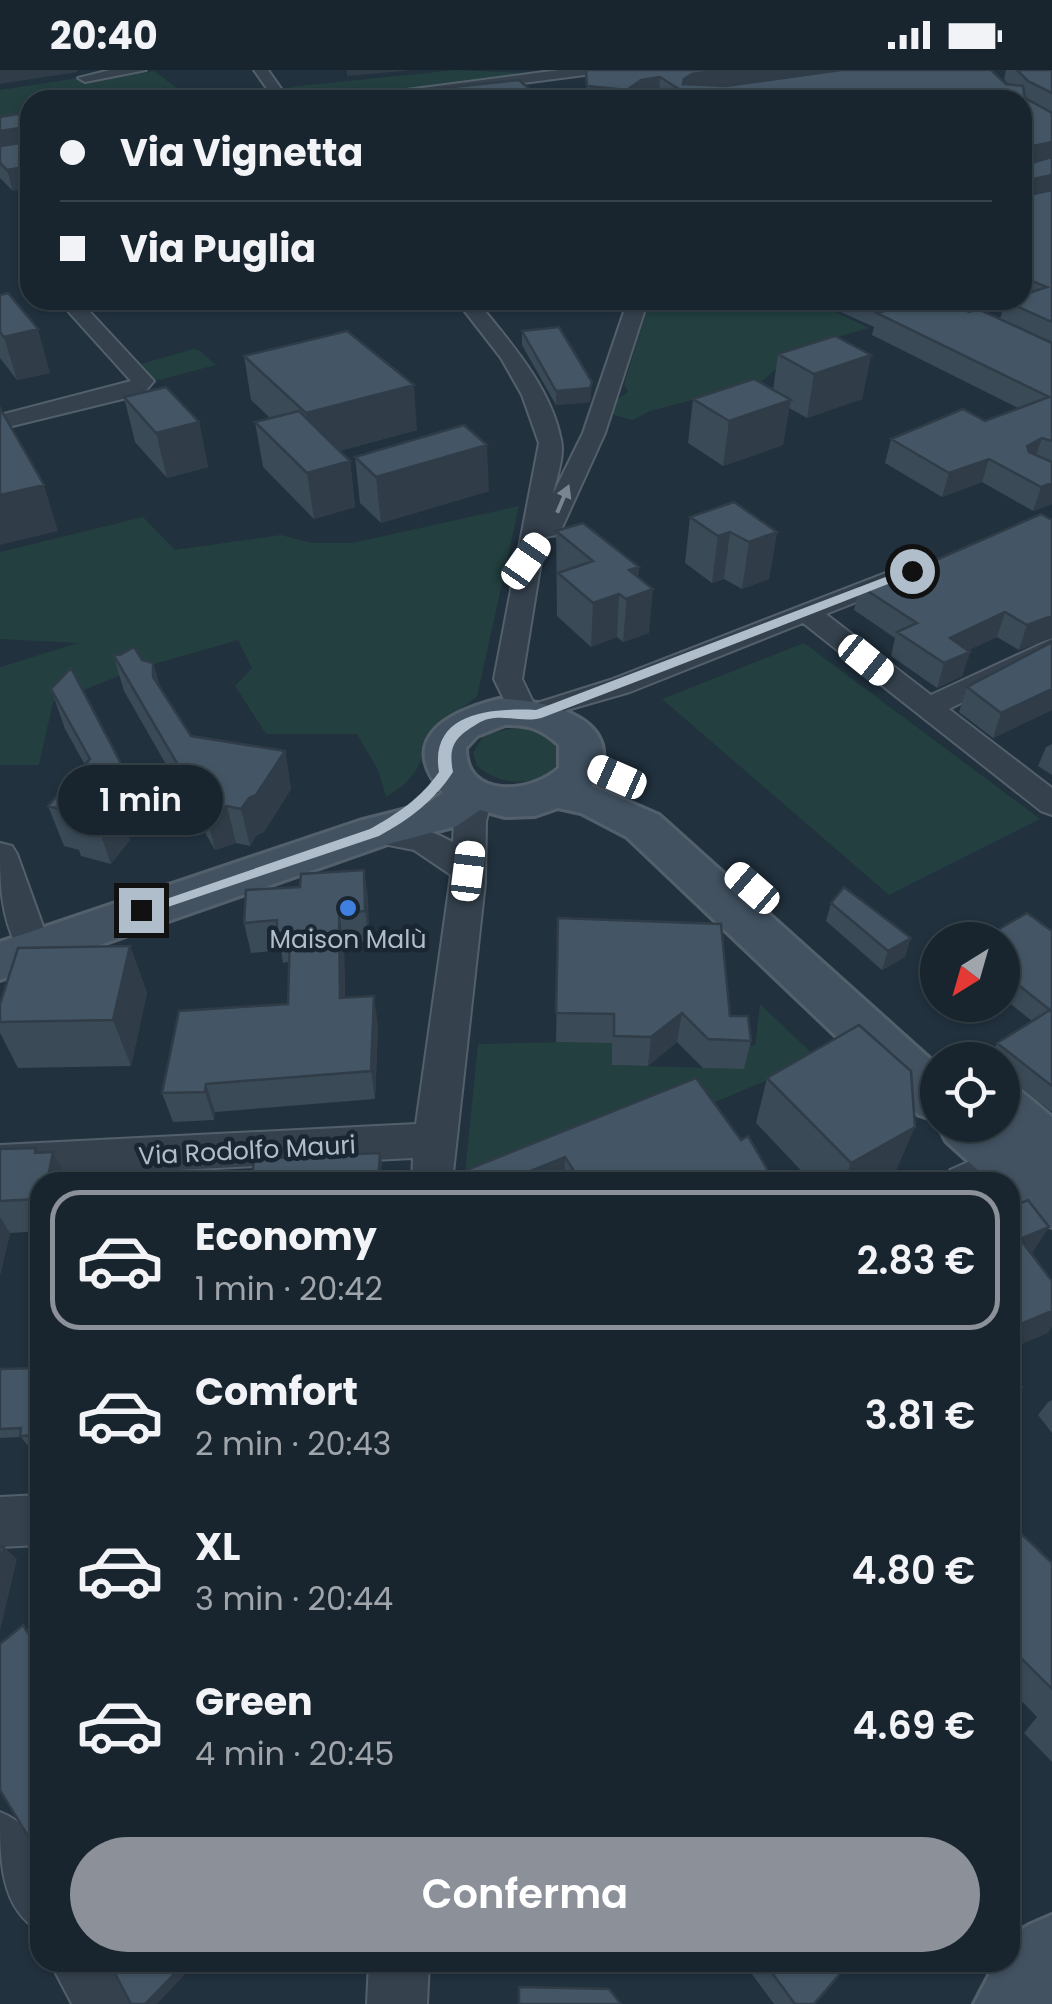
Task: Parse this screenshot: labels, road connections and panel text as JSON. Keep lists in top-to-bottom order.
{
  "streets": {
    "street": ["Via Rodolfo Mauri"]
  },
  "places": ["Maison Malù"],
  "north": "bottom left",
  "page": {
    "status": "20:40",
    "banner": ["Via Vignetta", "Via Puglia"],
    "bubble": "1 min",
    "list": [
      {
        "name": "Economy",
        "note": "1 min · 20:42",
        "value": "2.83 €"
      },
      {
        "name": "Comfort",
        "note": "2 min · 20:43",
        "value": "3.81 €"
      },
      {
        "name": "XL",
        "note": "3 min · 20:44",
        "value": "4.80 €"
      },
      {
        "name": "Green",
        "note": "4 min · 20:45",
        "value": "4.69 €"
      }
    ],
    "buttons": "Conferma"
  }
}
